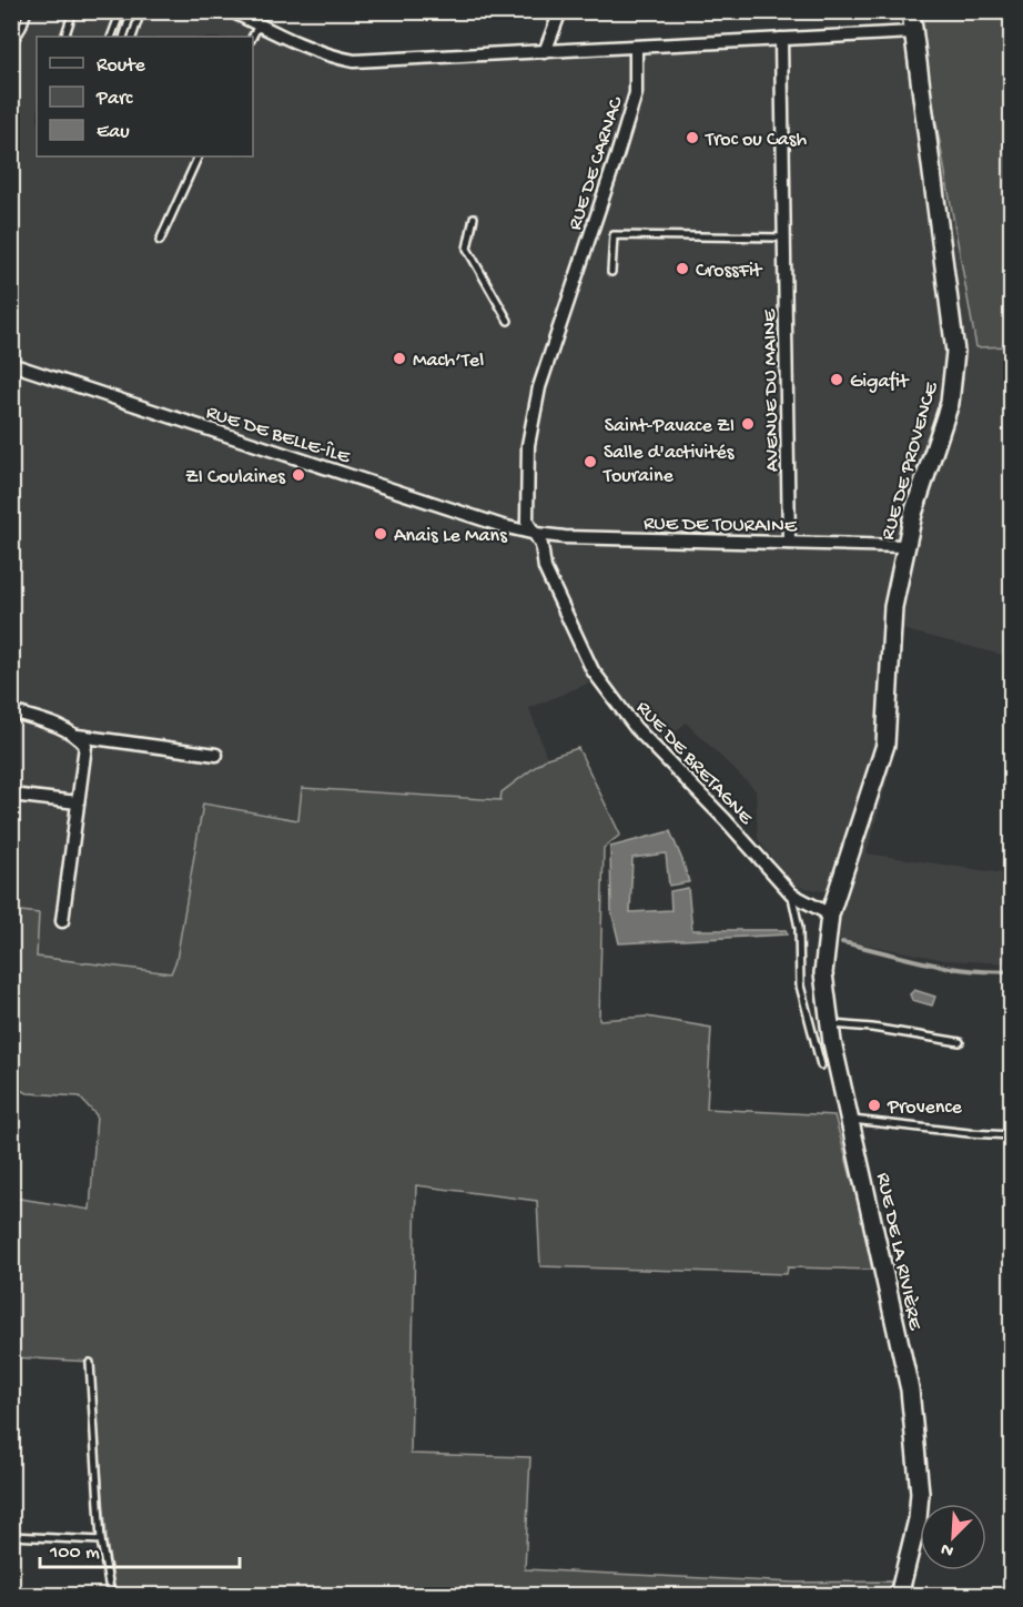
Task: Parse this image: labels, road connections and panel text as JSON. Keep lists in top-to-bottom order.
{
  "streets": {
    "street": [
      "RUE DE CARNAC",
      "AVENUE DU MAINE",
      "RUE DE BELLE-ÎLE",
      "RUE DE PROVENCE",
      "RUE DE TOURAINE",
      "RUE DE BRETAGNE",
      "RUE DE LA RIVIÈRE"
    ]
  },
  "crossings": [
    ["RUE DE CARNAC", "RUE DE BELLE-ÎLE"],
    ["RUE DE CARNAC", "RUE DE TOURAINE"],
    ["RUE DE CARNAC", "RUE DE BRETAGNE"],
    ["AVENUE DU MAINE", "RUE DE TOURAINE"],
    ["RUE DE BELLE-ÎLE", "RUE DE TOURAINE"],
    ["RUE DE BELLE-ÎLE", "RUE DE BRETAGNE"],
    ["RUE DE PROVENCE", "RUE DE TOURAINE"],
    ["RUE DE PROVENCE", "RUE DE BRETAGNE"],
    ["RUE DE PROVENCE", "RUE DE LA RIVIÈRE"],
    ["RUE DE TOURAINE", "RUE DE BRETAGNE"],
    ["RUE DE BRETAGNE", "RUE DE LA RIVIÈRE"]
  ],
  "places": [
    "Troc ou Cash",
    "CrossFit",
    "Mach’Tel",
    "Gigafit",
    "Saint-Pavace ZI",
    "Salle d'activités Touraine",
    "ZI Coulaines",
    "Anais Le Mans",
    "Provence"
  ],
  "legend": ["Route", "Parc", "Eau"],
  "scale_bar": "100 m",
  "north": "bottom left"
}
